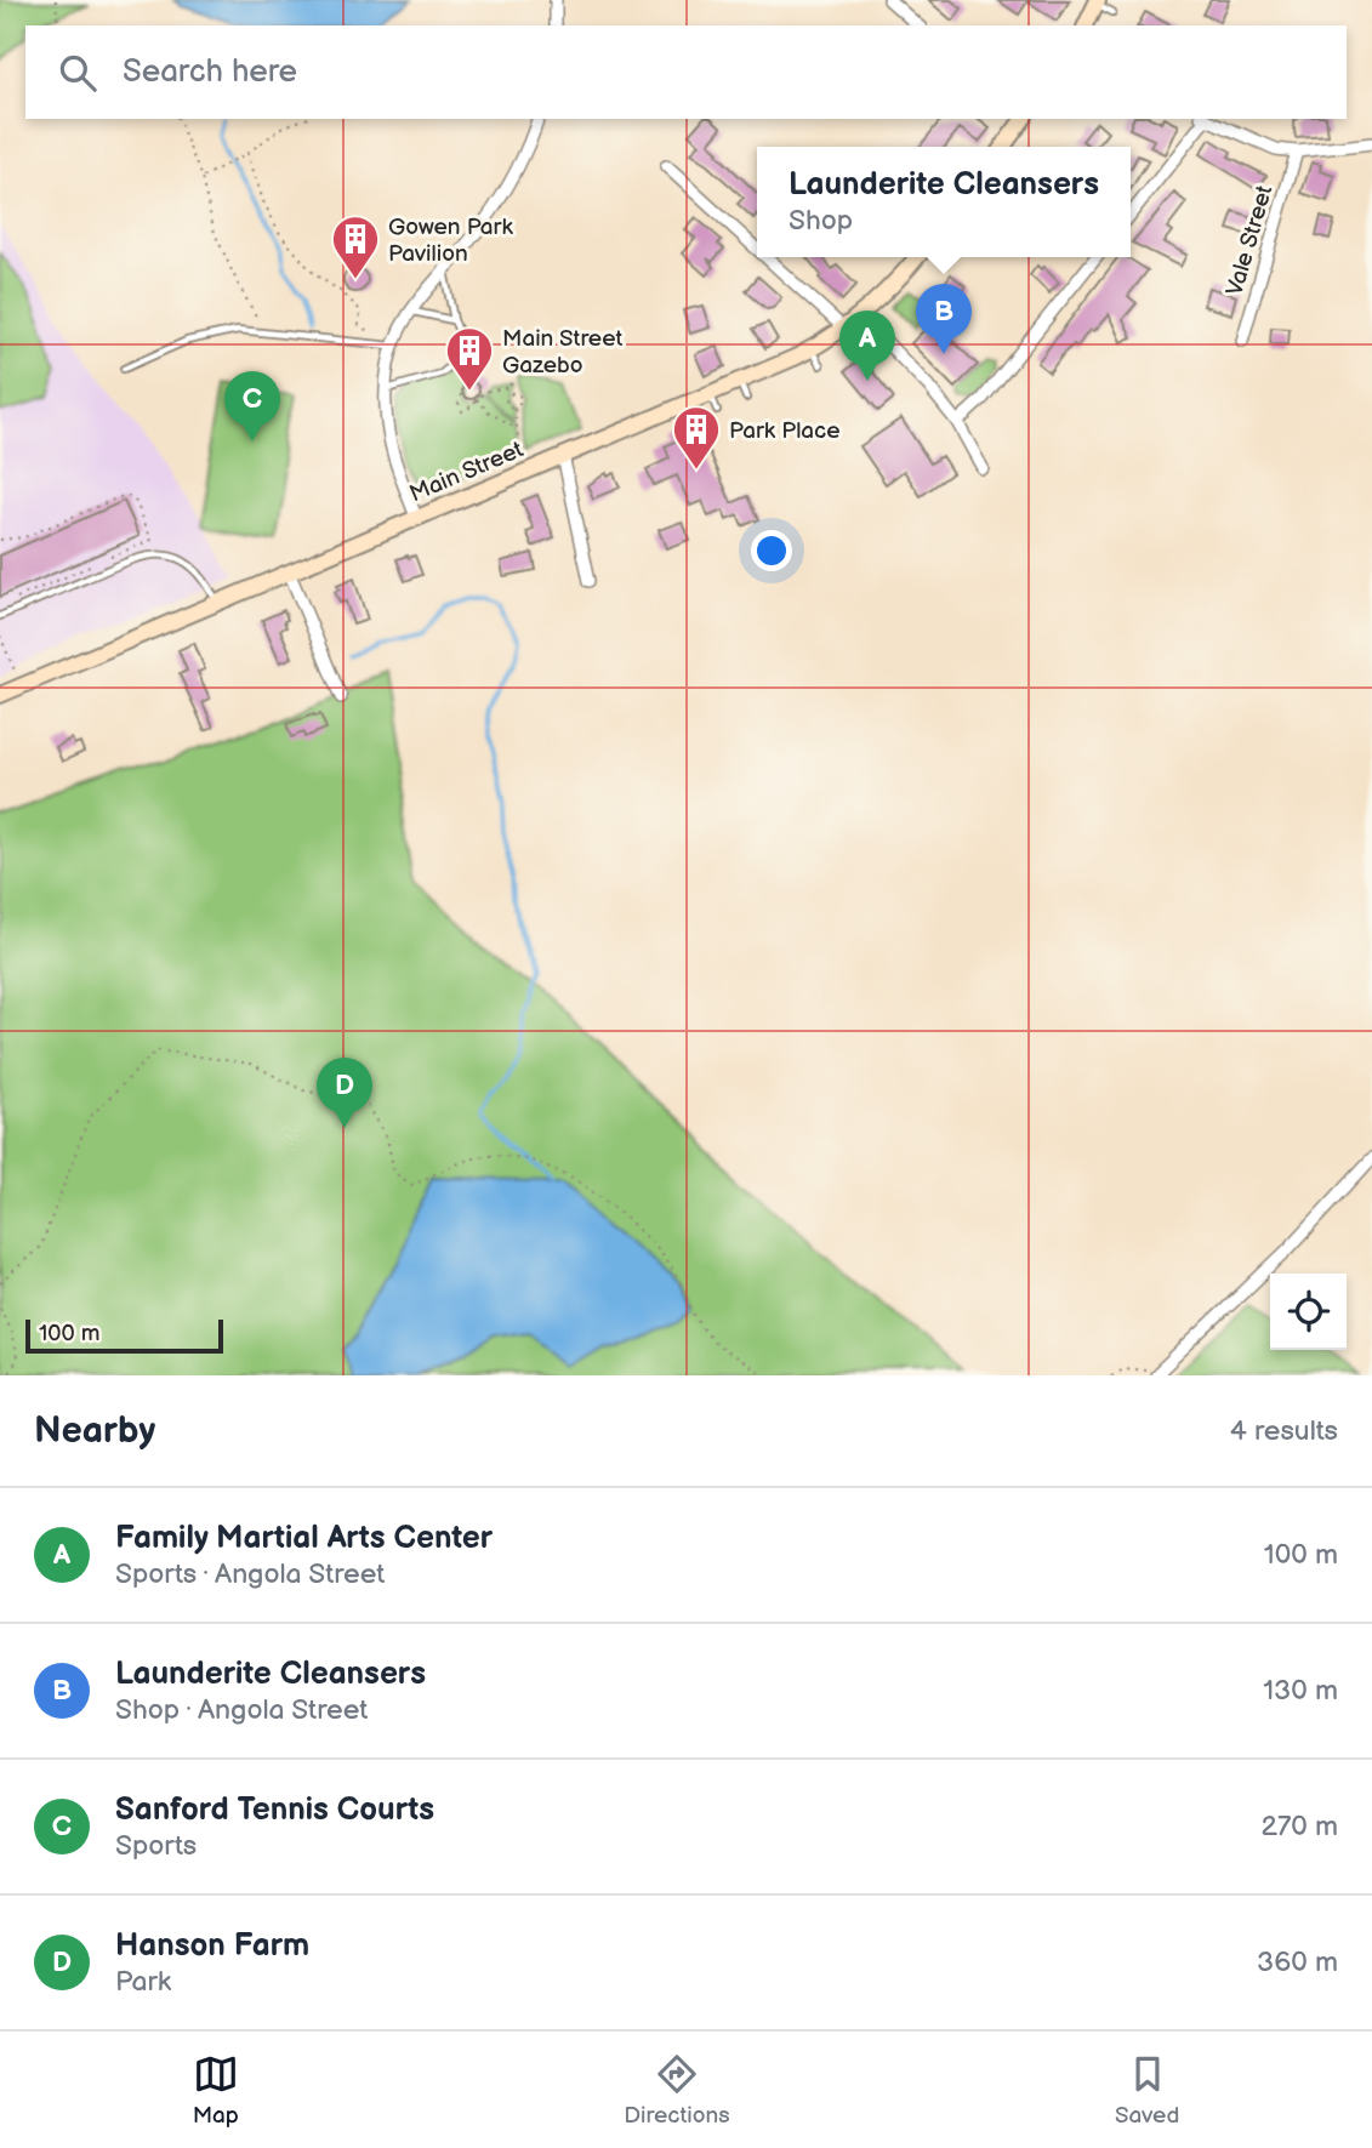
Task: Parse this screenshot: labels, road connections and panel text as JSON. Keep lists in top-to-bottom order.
{
  "streets": {
    "main road": ["Main Street"],
    "street": ["Vale Street"]
  },
  "places": {
    "building": ["Gowen Park Pavilion", "Main Street Gazebo", "Park Place"]
  },
  "scale_bar": "100 m",
  "page": {
    "search": "Search here",
    "popup": ["Launderite Cleansers", "Shop"],
    "pins": [
      "B",
      "A",
      "C",
      "D"
    ],
    "scale": "100 m",
    "heading": ["Nearby", "4 results"],
    "list": [
      {
        "mark": "A",
        "name": "Family Martial Arts Center",
        "note": "Sports · Angola Street",
        "value": "100 m"
      },
      {
        "mark": "B",
        "name": "Launderite Cleansers",
        "note": "Shop · Angola Street",
        "value": "130 m"
      },
      {
        "mark": "C",
        "name": "Sanford Tennis Courts",
        "note": "Sports",
        "value": "270 m"
      },
      {
        "mark": "D",
        "name": "Hanson Farm",
        "note": "Park",
        "value": "360 m"
      }
    ],
    "nav": ["Map", "Directions", "Saved"]
  }
}
